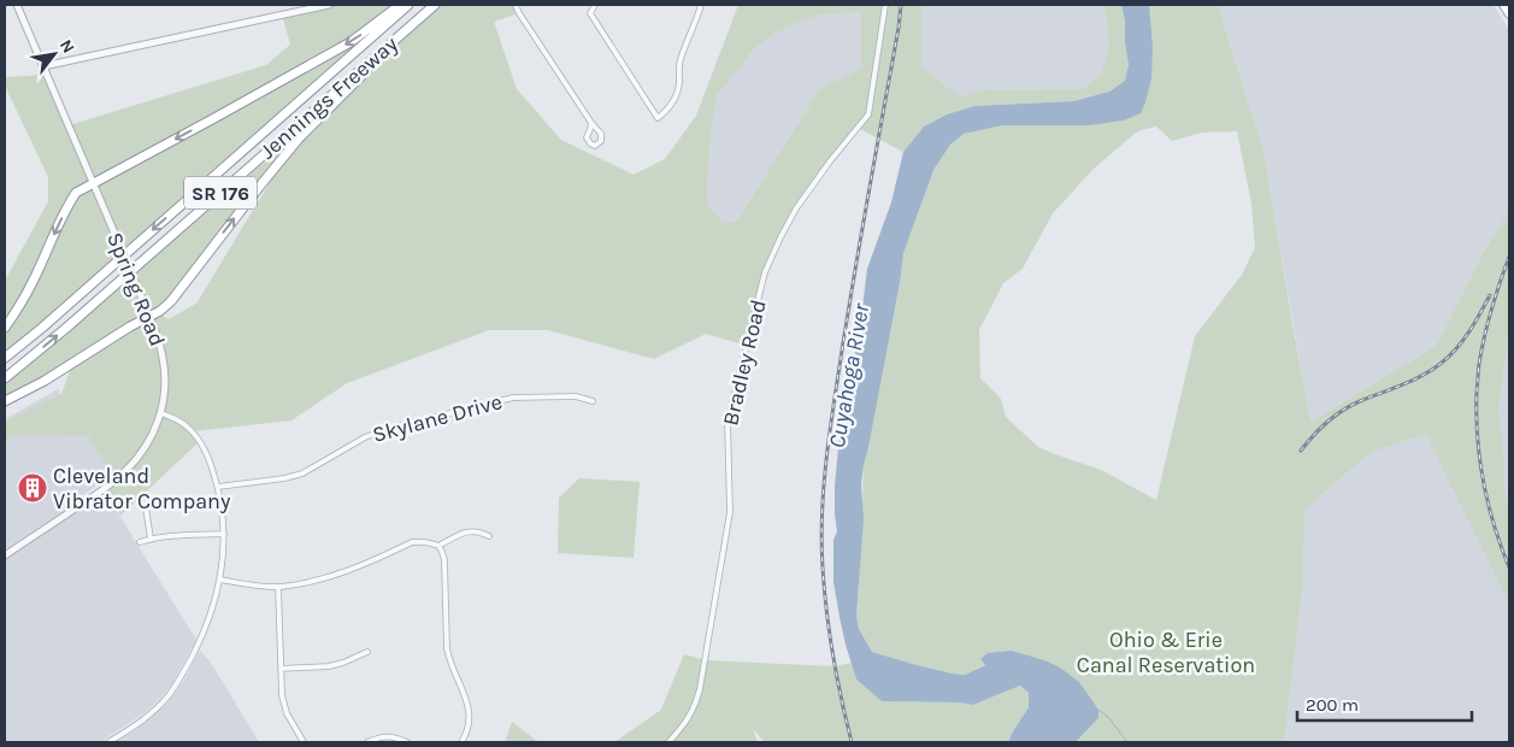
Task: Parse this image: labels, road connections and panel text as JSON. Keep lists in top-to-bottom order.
{
  "streets": {
    "highway": ["Jennings Freeway", "SR 176"],
    "street": ["Spring Road", "Bradley Road", "Skylane Drive"]
  },
  "water": ["Cuyahoga River"],
  "parks": ["Ohio & Erie Canal Reservation"],
  "places": {
    "building": ["Cleveland Vibrator Company"]
  },
  "scale_bar": "200 m",
  "north": "top right"
}
